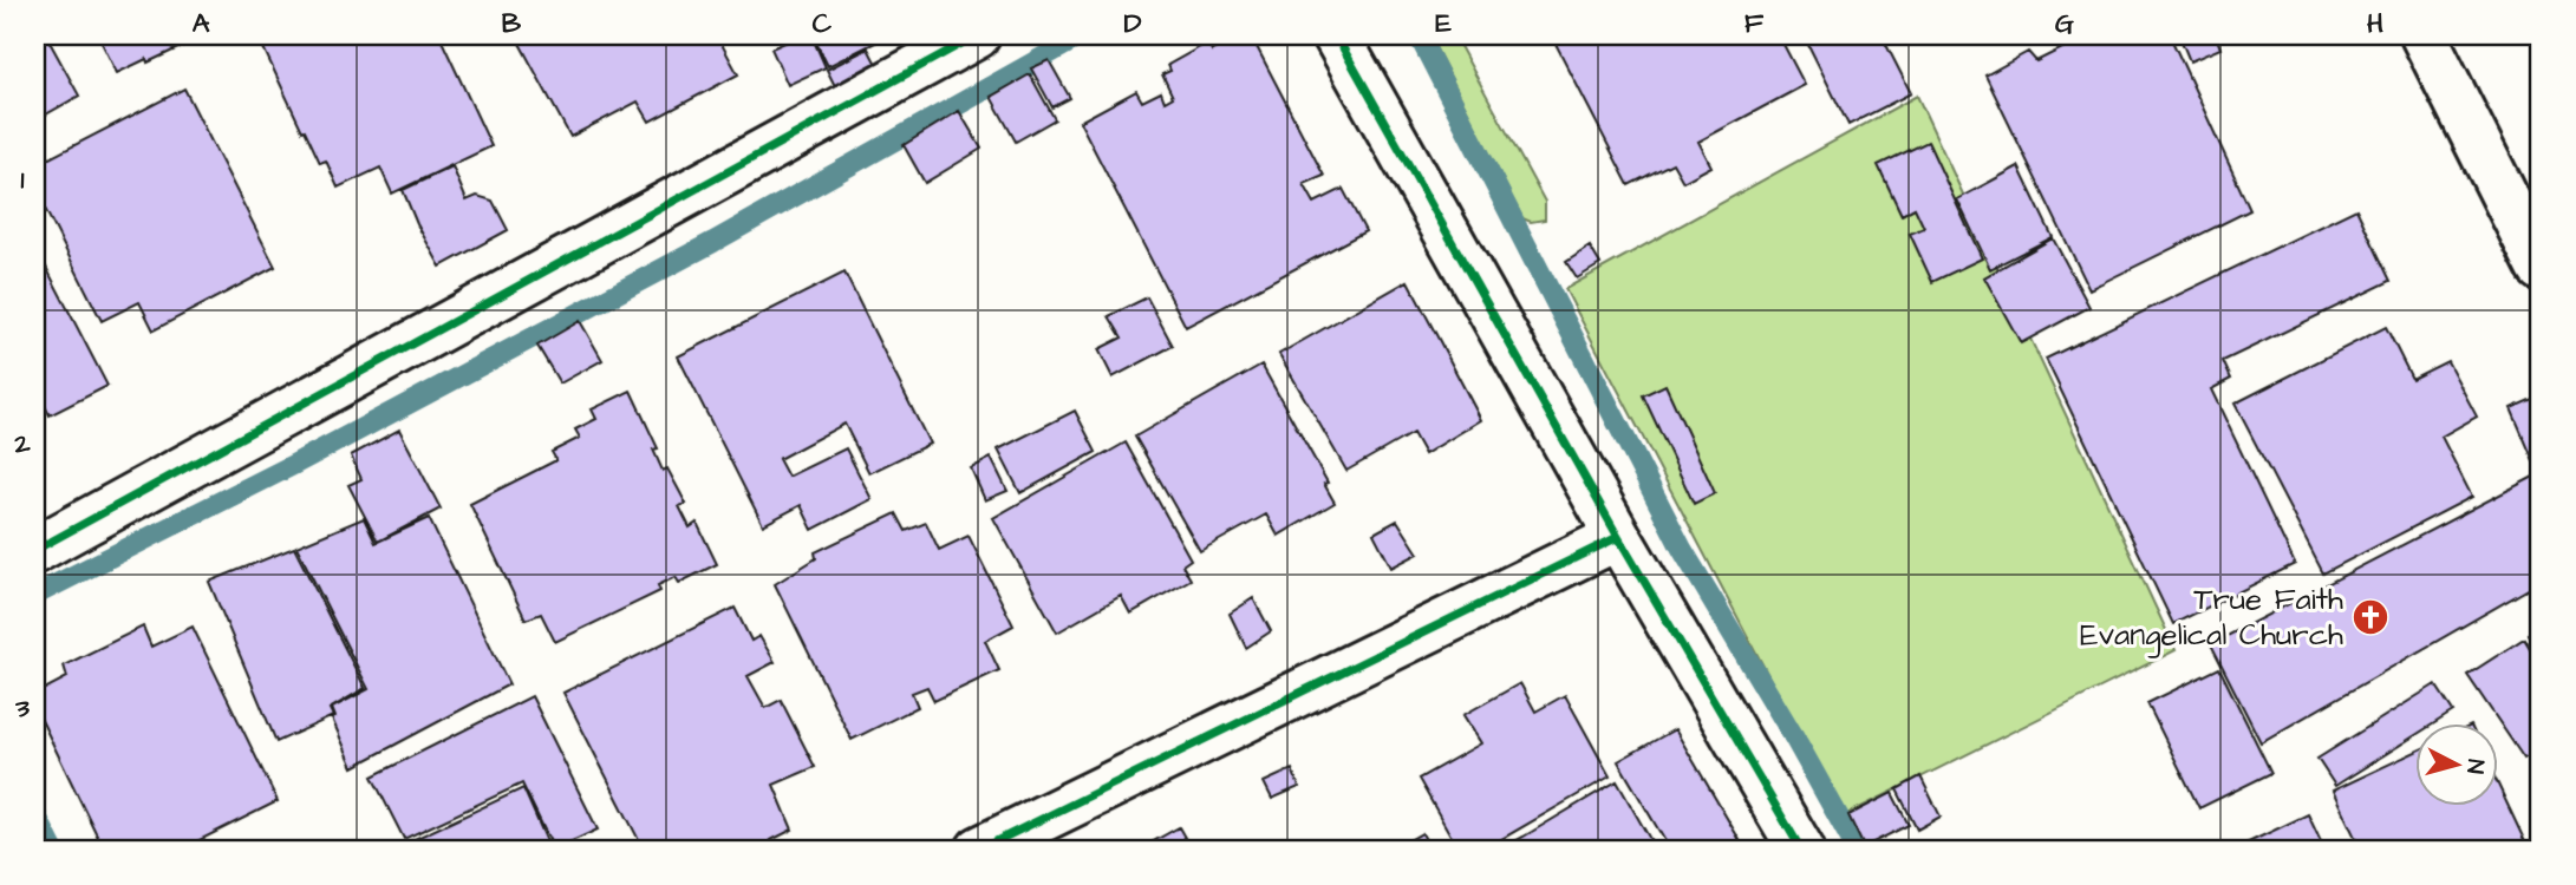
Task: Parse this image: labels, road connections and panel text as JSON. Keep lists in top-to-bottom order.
{
  "places": {
    "church": ["True Faith Evangelical Church"]
  },
  "north": "right",
  "grid": {
    "columns": [
      "A",
      "B",
      "C",
      "D",
      "E",
      "F",
      "G",
      "H"
    ],
    "rows": ["1", "2", "3"]
  }
}
